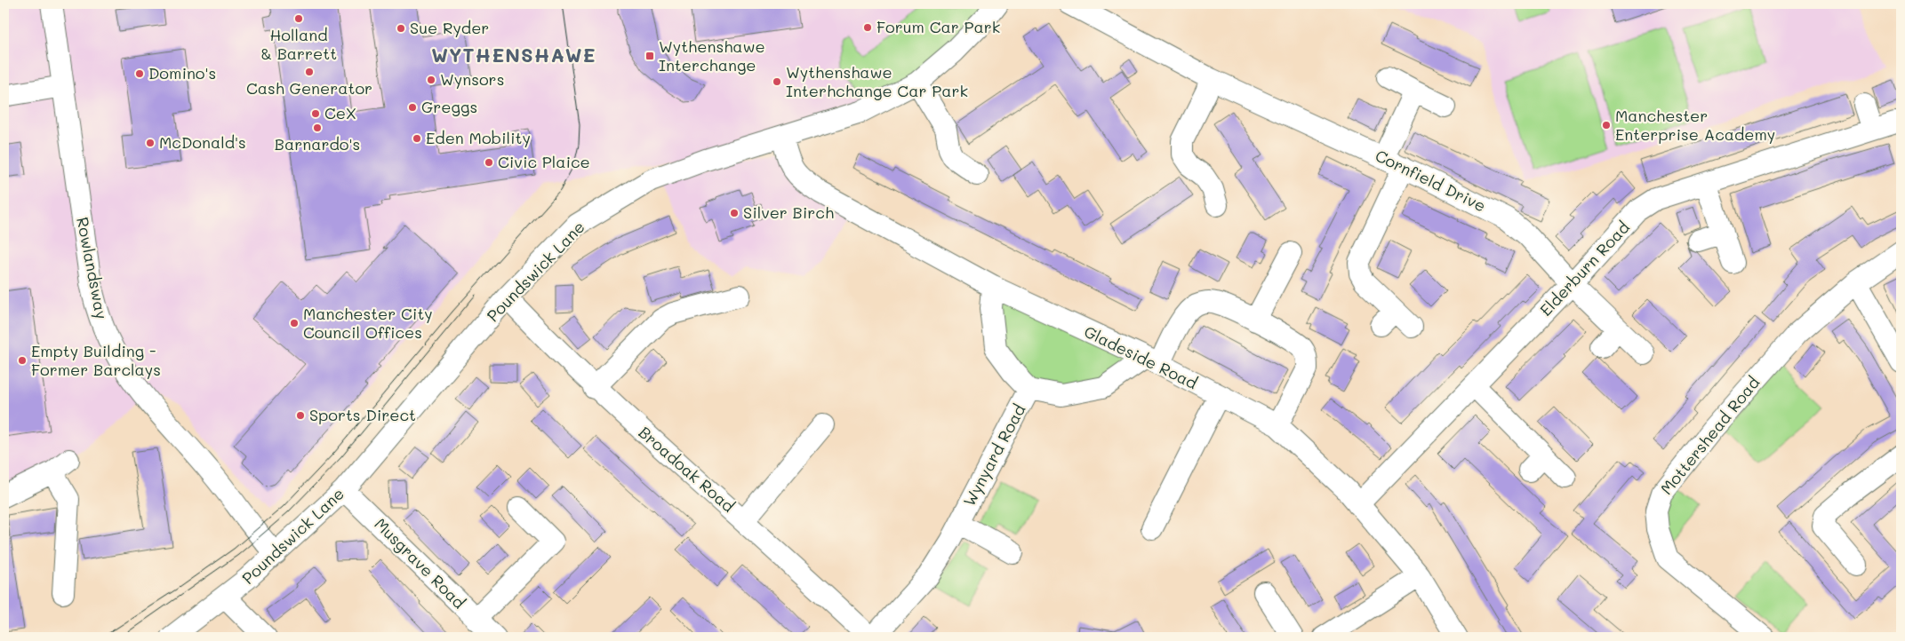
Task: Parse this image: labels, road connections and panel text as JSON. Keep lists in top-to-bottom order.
{
  "streets": {
    "street": [
      "Cornfield Drive",
      "Rowlandsway",
      "Elderburn Road",
      "Poundswick Lane",
      "Gladeside Road",
      "Mottershead Road",
      "Wynyard Road",
      "Broadoak Road",
      "Musgrave Road"
    ]
  },
  "crossings": [
    ["Cornfield Drive", "Elderburn Road"],
    ["Rowlandsway", "Poundswick Lane"],
    ["Elderburn Road", "Gladeside Road"],
    ["Poundswick Lane", "Gladeside Road"],
    ["Poundswick Lane", "Broadoak Road"],
    ["Poundswick Lane", "Musgrave Road"],
    ["Gladeside Road", "Wynyard Road"],
    ["Wynyard Road", "Broadoak Road"]
  ],
  "districts": ["WYTHENSHAWE"],
  "places": {
    "other": [
      "Holland & Barrett",
      "Forum Car Park",
      "Sue Ryder",
      "Cash Generator",
      "Domino's",
      "Wynsors",
      "Wythenshawe Interhchange Car Park",
      "Greggs",
      "CeX",
      "Manchester Enterprise Academy",
      "Barnardo's",
      "Eden Mobility",
      "McDonald's",
      "Civic Plaice",
      "Silver Birch",
      "Manchester City Council Offices",
      "Empty Building - Former Barclays",
      "Sports Direct"
    ],
    "transit": ["Wythenshawe Interchange"]
  }
}
